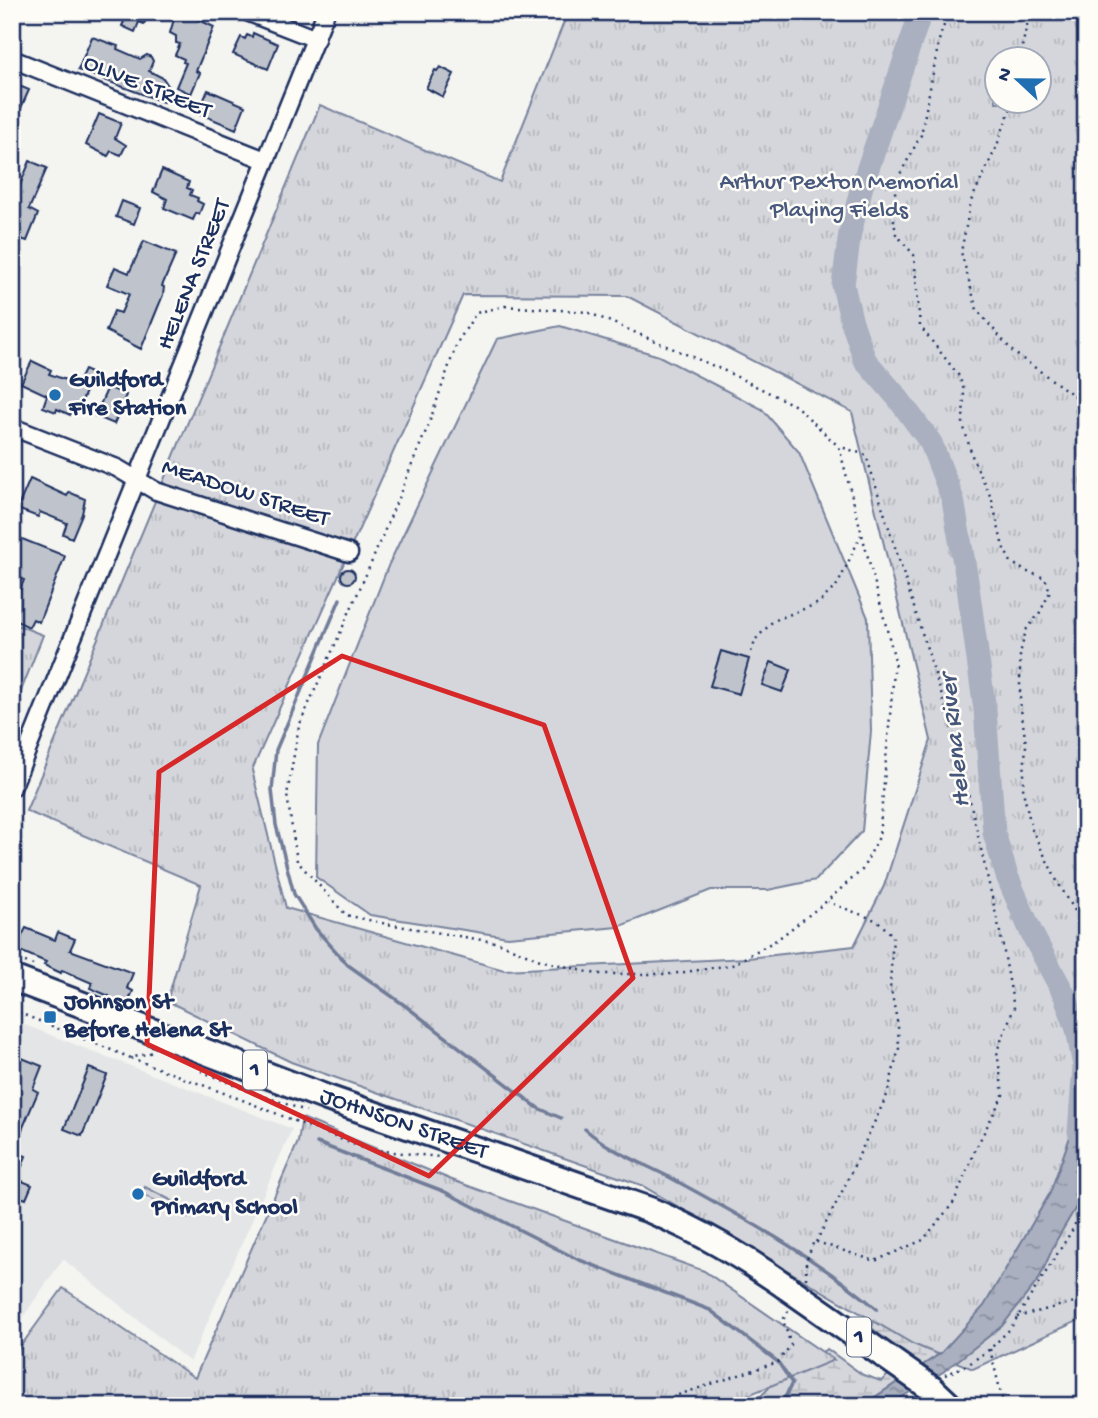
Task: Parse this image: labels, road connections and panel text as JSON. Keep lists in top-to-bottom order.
{
  "streets": {
    "highway": ["1", "JOHNSON STREET"],
    "street": ["OLIVE STREET", "HELENA STREET", "MEADOW STREET"]
  },
  "crossings": [
    ["OLIVE STREET", "HELENA STREET"],
    ["HELENA STREET", "MEADOW STREET"],
    ["1", "JOHNSON STREET"]
  ],
  "water": ["Helena River"],
  "parks": ["Arthur Pexton Memorial Playing Fields"],
  "places": {
    "other": ["Guildford Fire Station", "Guildford Primary School"],
    "transit": ["Johnson St Before Helena St"]
  },
  "north": "left"
}
